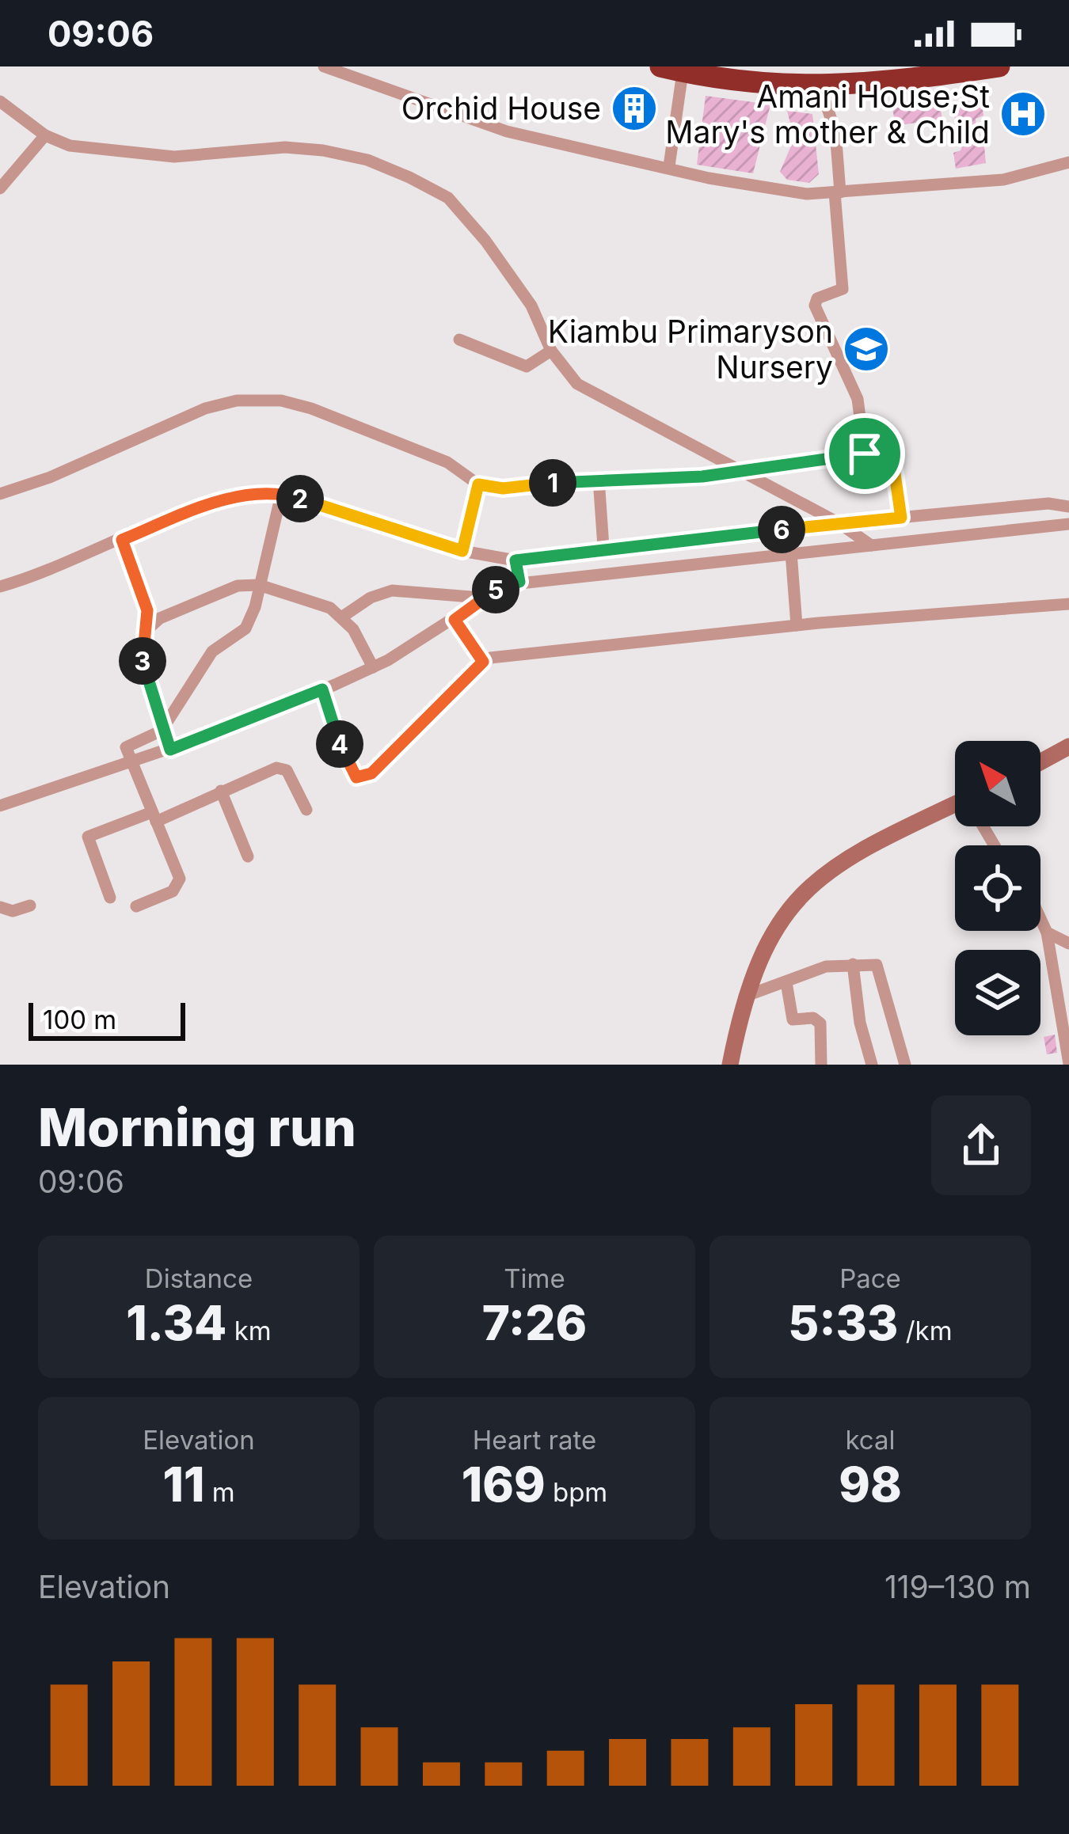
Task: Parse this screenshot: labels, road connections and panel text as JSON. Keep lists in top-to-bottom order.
{
  "places": {
    "building": ["Orchid House"],
    "hospital": ["Amani House;St Mary's mother & Child"],
    "school or university": ["Kiambu Primaryson Nursery"]
  },
  "scale_bar": "100 m",
  "north": "top left",
  "page": {
    "status": "09:06",
    "pins": [
      "1",
      "2",
      "6",
      "5",
      "3",
      "4"
    ],
    "scale": "100 m",
    "heading": ["Morning run", "09:06"],
    "stats": [
      ["Distance", "1.34 km"],
      ["Time", "7:26"],
      ["Pace", "5:33 /km"],
      ["Elevation", "11 m"],
      ["Heart rate", "169 bpm"],
      ["kcal", "98"]
    ],
    "chart": ["Elevation", "119–130 m"]
  }
}
